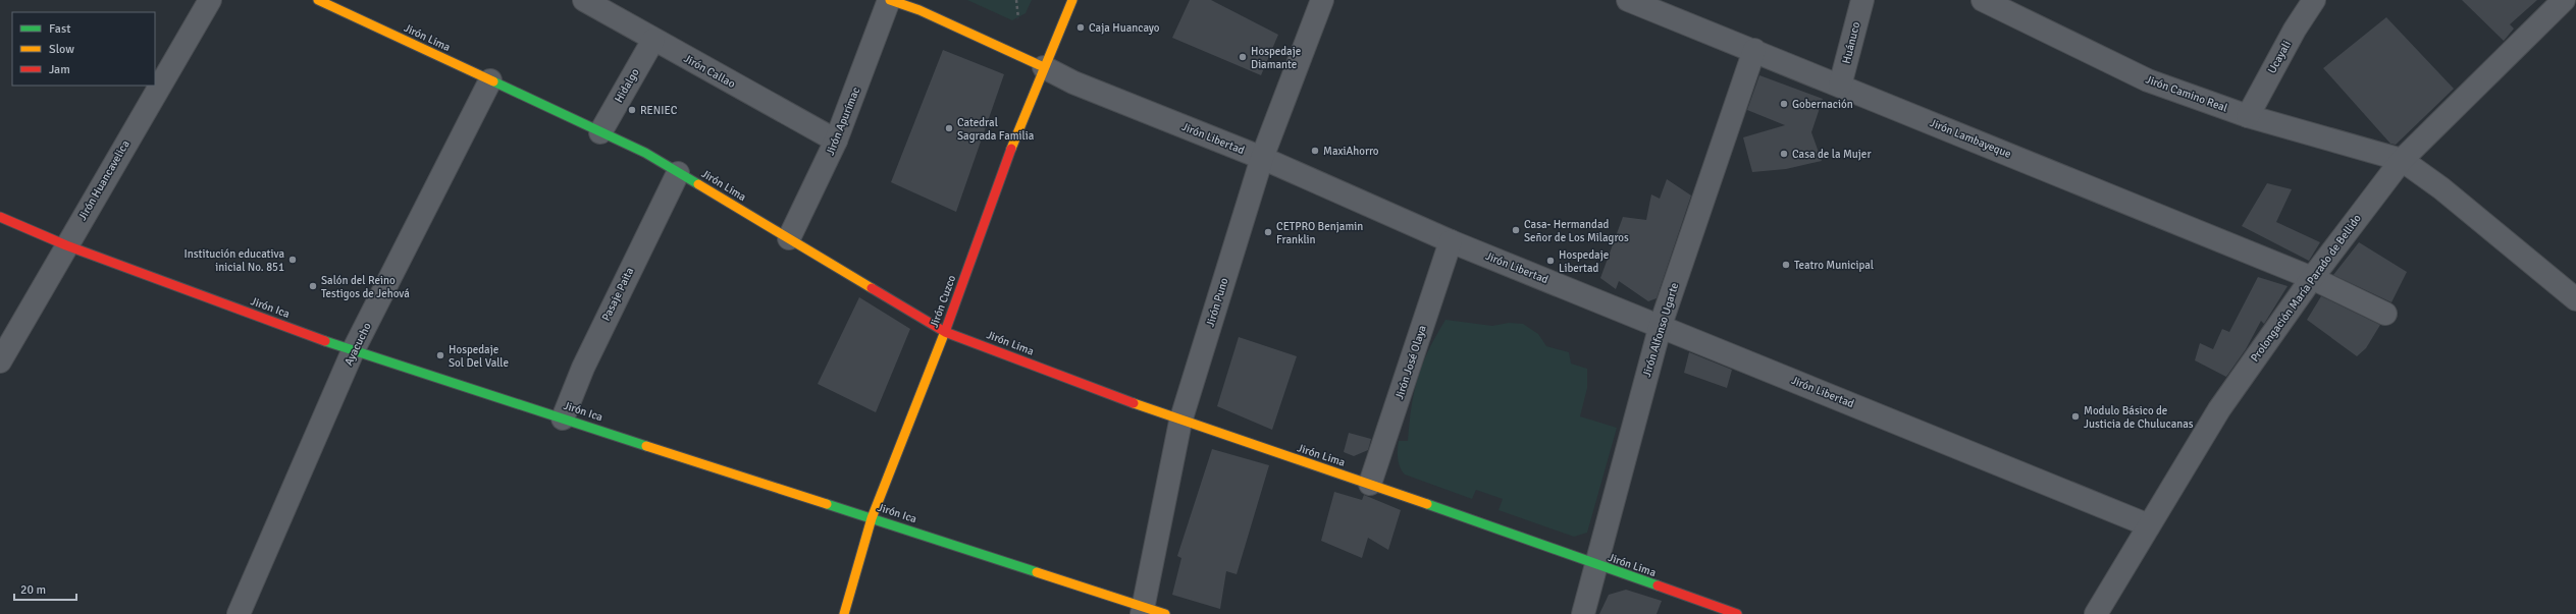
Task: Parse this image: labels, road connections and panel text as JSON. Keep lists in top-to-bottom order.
{
  "streets": {
    "street": [
      "Jirón Lima",
      "Huánuco",
      "Ucayali",
      "Jirón Callao",
      "Hidalgo",
      "Jirón Camino Real",
      "Jirón Apurímac",
      "Jirón Libertad",
      "Jirón Lambayeque",
      "Jirón Huancavelica",
      "Prolongación María Parado de Bellido",
      "Pasaje Paita",
      "Jirón Cuzco",
      "Jirón Puno",
      "Jirón Ica",
      "Jirón Alfonso Ugarte",
      "Ayacucho",
      "Jirón José Olaya"
    ]
  },
  "crossings": [
    ["Jirón Lima", "Hidalgo"],
    ["Jirón Lima", "Jirón Apurímac"],
    ["Jirón Lima", "Pasaje Paita"],
    ["Jirón Lima", "Jirón Cuzco"],
    ["Jirón Lima", "Jirón Puno"],
    ["Jirón Lima", "Jirón Alfonso Ugarte"],
    ["Jirón Lima", "Ayacucho"],
    ["Jirón Lima", "Jirón José Olaya"],
    ["Huánuco", "Jirón Lambayeque"],
    ["Ucayali", "Jirón Camino Real"],
    ["Jirón Callao", "Hidalgo"],
    ["Jirón Callao", "Jirón Apurímac"],
    ["Jirón Camino Real", "Prolongación María Parado de Bellido"],
    ["Jirón Apurímac", "Jirón Libertad"],
    ["Jirón Libertad", "Prolongación María Parado de Bellido"],
    ["Jirón Libertad", "Jirón Cuzco"],
    ["Jirón Libertad", "Jirón Puno"],
    ["Jirón Libertad", "Jirón Alfonso Ugarte"],
    ["Jirón Libertad", "Jirón José Olaya"],
    ["Jirón Lambayeque", "Prolongación María Parado de Bellido"],
    ["Jirón Lambayeque", "Jirón Alfonso Ugarte"],
    ["Jirón Huancavelica", "Jirón Ica"],
    ["Pasaje Paita", "Jirón Ica"],
    ["Jirón Cuzco", "Jirón Ica"],
    ["Jirón Puno", "Jirón Ica"],
    ["Jirón Ica", "Ayacucho"]
  ],
  "places": [
    "Caja Huancayo",
    "Hospedaje Diamante",
    "Gobernación",
    "RENIEC",
    "Catedral Sagrada Familia",
    "MaxiAhorro",
    "Casa de la Mujer",
    "Casa- Hermandad Señor de Los Milagros",
    "CETPRO Benjamin Franklin",
    "Institución educativa inicial No. 851",
    "Hospedaje Libertad",
    "Teatro Municipal",
    "Salón del Reino Testigos de Jehová",
    "Hospedaje Sol Del Valle",
    "Modulo Básico de Justicia de Chulucanas"
  ],
  "legend": ["Fast", "Slow", "Jam"],
  "scale_bar": "20 m"
}
